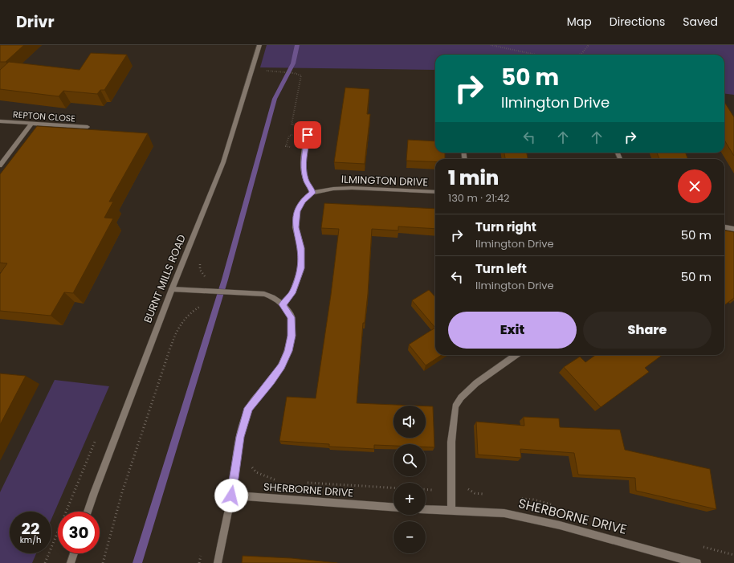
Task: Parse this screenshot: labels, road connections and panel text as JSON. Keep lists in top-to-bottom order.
{
  "streets": {
    "street": [
      "REPTON CLOSE",
      "ILMINGTON DRIVE",
      "BURNT MILLS ROAD",
      "SHERBORNE DRIVE"
    ]
  },
  "page": {
    "header": "Drivr",
    "nav": ["Map", "Directions", "Saved"],
    "turn": ["50 m", "Ilmington Drive"],
    "heading": ["1 min", "130 m · 21:42"],
    "list": [
      {
        "name": "Turn right",
        "note": "Ilmington Drive",
        "value": "50 m"
      },
      {
        "name": "Turn left",
        "note": "Ilmington Drive",
        "value": "50 m"
      }
    ],
    "buttons": ["Exit", "Share"],
    "map_buttons": ["+", "−"],
    "speed": "22 km/h",
    "limit": "30"
  }
}
